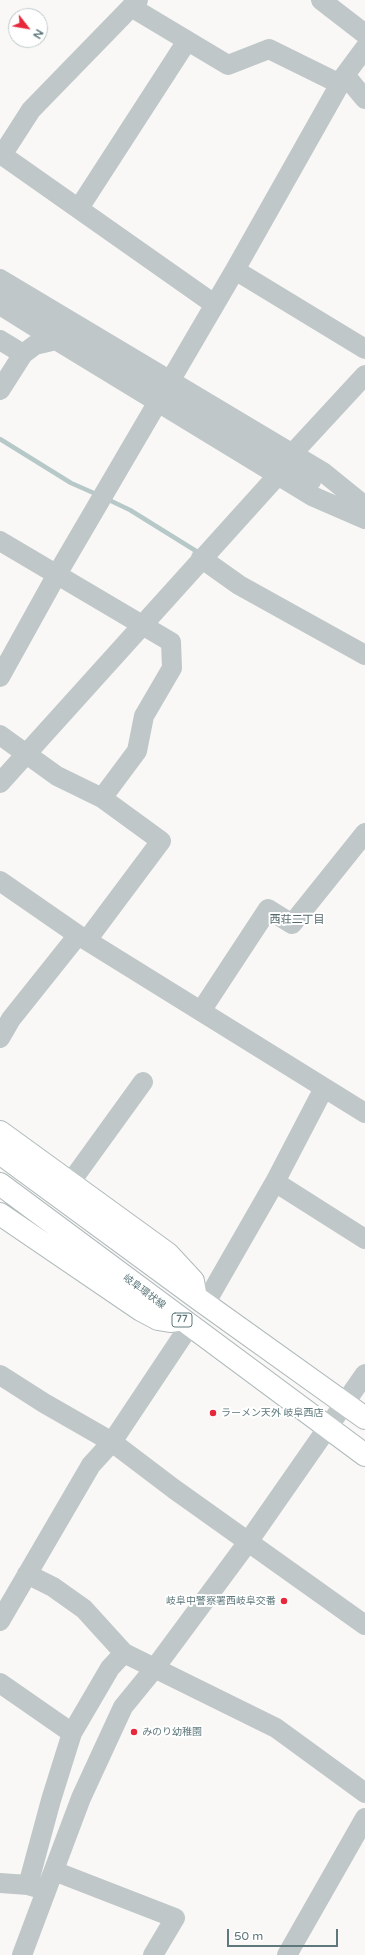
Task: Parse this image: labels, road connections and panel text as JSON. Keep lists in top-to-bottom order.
{
  "streets": {
    "main road": ["岐阜環状線", "77"]
  },
  "districts": ["西荘二丁目"],
  "places": ["ラーメン天外 岐阜西店", "岐阜中警察署西岐阜交番", "みのり幼稚園"],
  "scale_bar": "50 m",
  "north": "bottom right"
}
